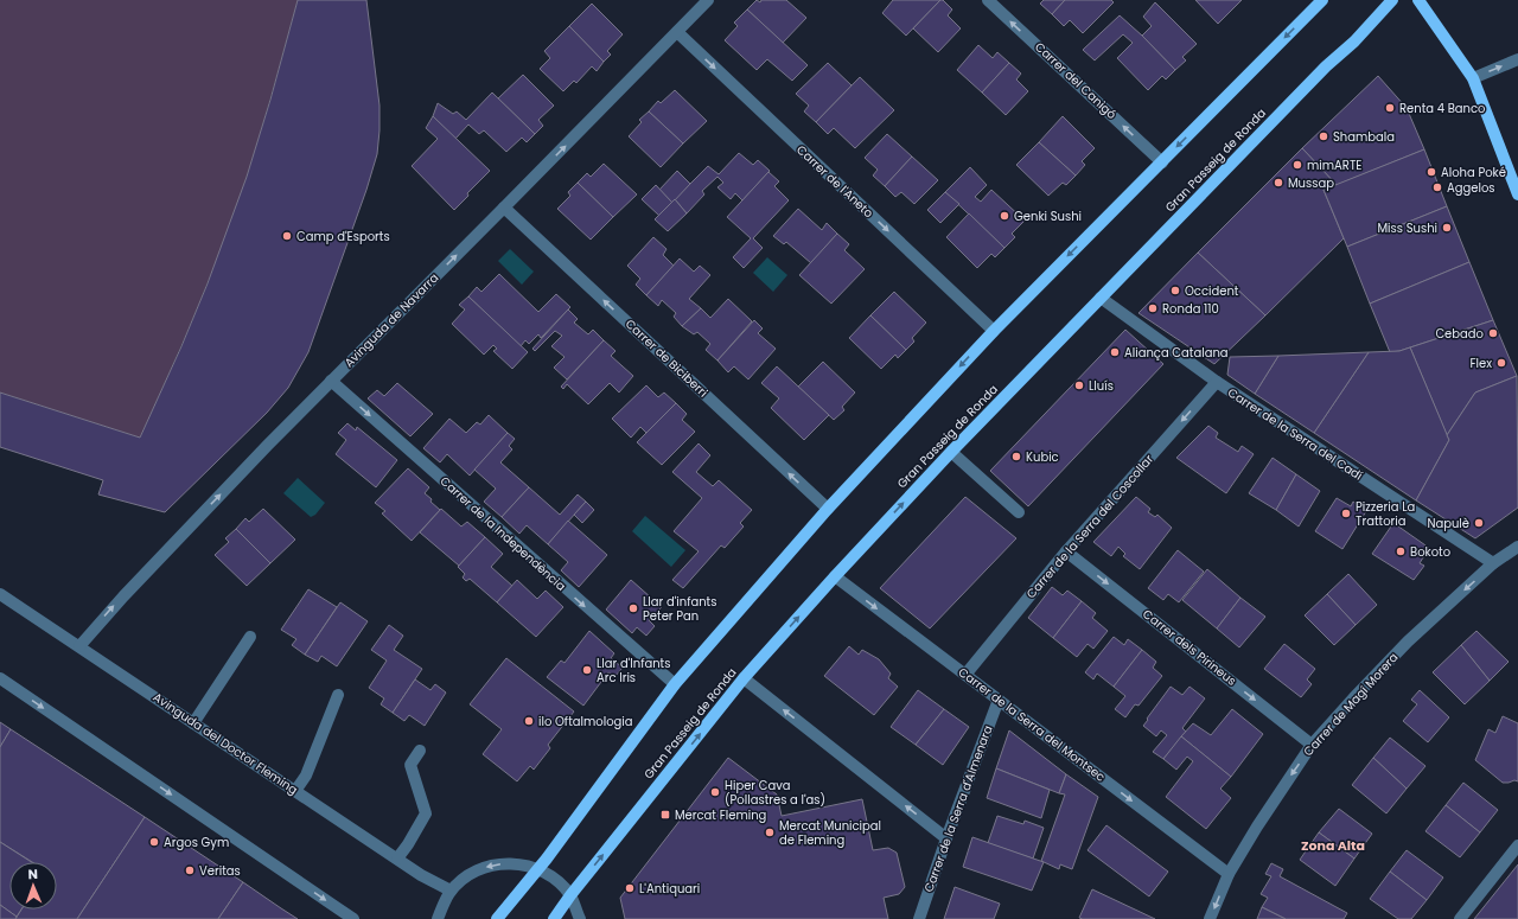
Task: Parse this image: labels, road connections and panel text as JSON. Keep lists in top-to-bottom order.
{
  "streets": {
    "main road": ["Gran Passeig de Ronda"],
    "street": [
      "Carrer del Canigó",
      "Carrer de l'Aneto",
      "Avinguda de Navarra",
      "Carrer de Biciberri",
      "Carrer de la Serra del Cadí",
      "Carrer de la Serra del Coscollar",
      "Carrer de la Independència",
      "Carrer dels Pirineus",
      "Carrer de Magí Morera",
      "Carrer de la Serra del Montsec",
      "Avinguda del Doctor Fleming",
      "Carrer de la Serra d'Almenara"
    ]
  },
  "crossings": [
    ["Gran Passeig de Ronda", "Carrer de la Serra del Cadí"],
    ["Gran Passeig de Ronda", "Carrer de la Serra del Montsec"],
    ["Carrer de l'Aneto", "Avinguda de Navarra"],
    ["Avinguda de Navarra", "Carrer de Biciberri"],
    ["Avinguda de Navarra", "Carrer de la Independència"],
    ["Avinguda de Navarra", "Avinguda del Doctor Fleming"],
    ["Carrer de la Serra del Cadí", "Carrer de la Serra del Coscollar"],
    ["Carrer de la Serra del Cadí", "Carrer de Magí Morera"],
    ["Carrer de la Serra del Coscollar", "Carrer dels Pirineus"],
    ["Carrer de la Serra del Coscollar", "Carrer de la Serra del Montsec"],
    ["Carrer dels Pirineus", "Carrer de Magí Morera"],
    ["Carrer de Magí Morera", "Carrer de la Serra del Montsec"],
    ["Carrer de la Serra del Montsec", "Carrer de la Serra d'Almenara"]
  ],
  "one_way": [
    "Carrer del Canigó",
    "Carrer de l'Aneto",
    "Avinguda de Navarra",
    "Carrer de Biciberri",
    "Carrer de la Serra del Coscollar",
    "Carrer de la Independència",
    "Carrer dels Pirineus",
    "Carrer de Magí Morera",
    "Carrer de la Serra del Montsec"
  ],
  "districts": ["Zona Alta"],
  "places": {
    "other": [
      "Renta 4 Banco",
      "Shambala",
      "mimARTE",
      "Aloha Poké",
      "Mussap",
      "Aggelos",
      "Genki Sushi",
      "Miss Sushi",
      "Camp d'Esports",
      "Occident",
      "Ronda 110",
      "Cebado",
      "Aliança Catalana",
      "Flex",
      "Lluís",
      "Kubic",
      "Pizzeria La Trattoria",
      "Napulè",
      "Bokoto",
      "Llar d'infants Peter Pan",
      "Llar d'Infants Arc Iris",
      "ilo Oftalmologia",
      "Hiper Cava (Pollastres a l'as)",
      "Mercat Municipal de Fleming",
      "Argos Gym",
      "Veritas",
      "L'Antiquari"
    ],
    "transit": ["Mercat Fleming"]
  },
  "north": "top"
}
